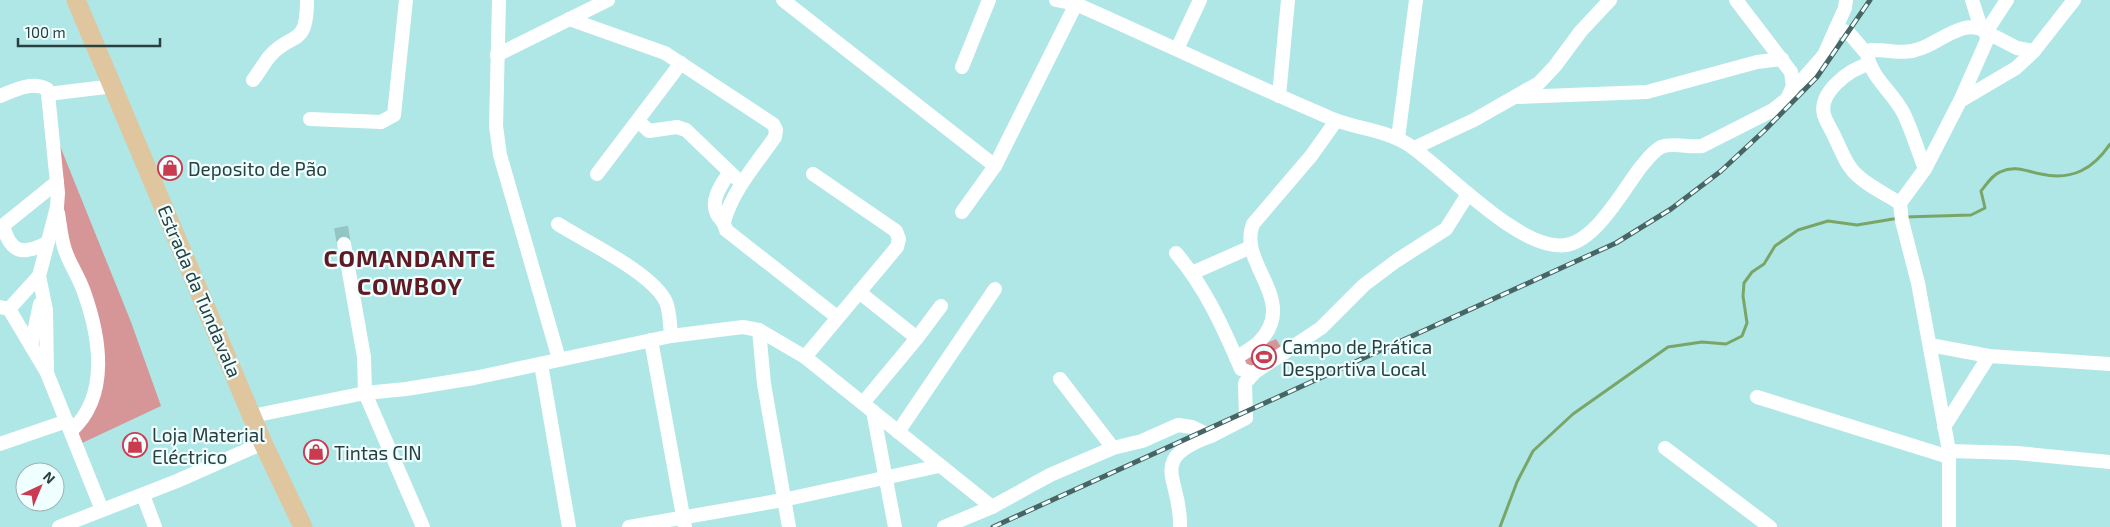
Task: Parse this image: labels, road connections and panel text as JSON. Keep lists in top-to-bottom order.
{
  "streets": {
    "main road": ["Estrada da Tundavala"]
  },
  "districts": ["COMANDANTE COWBOY"],
  "places": {
    "shop": ["Deposito de Pão", "Loja Material Eléctrico", "Tintas CIN"],
    "sports": ["Campo de Prática Desportiva Local"]
  },
  "scale_bar": "100 m",
  "north": "top right"
}
